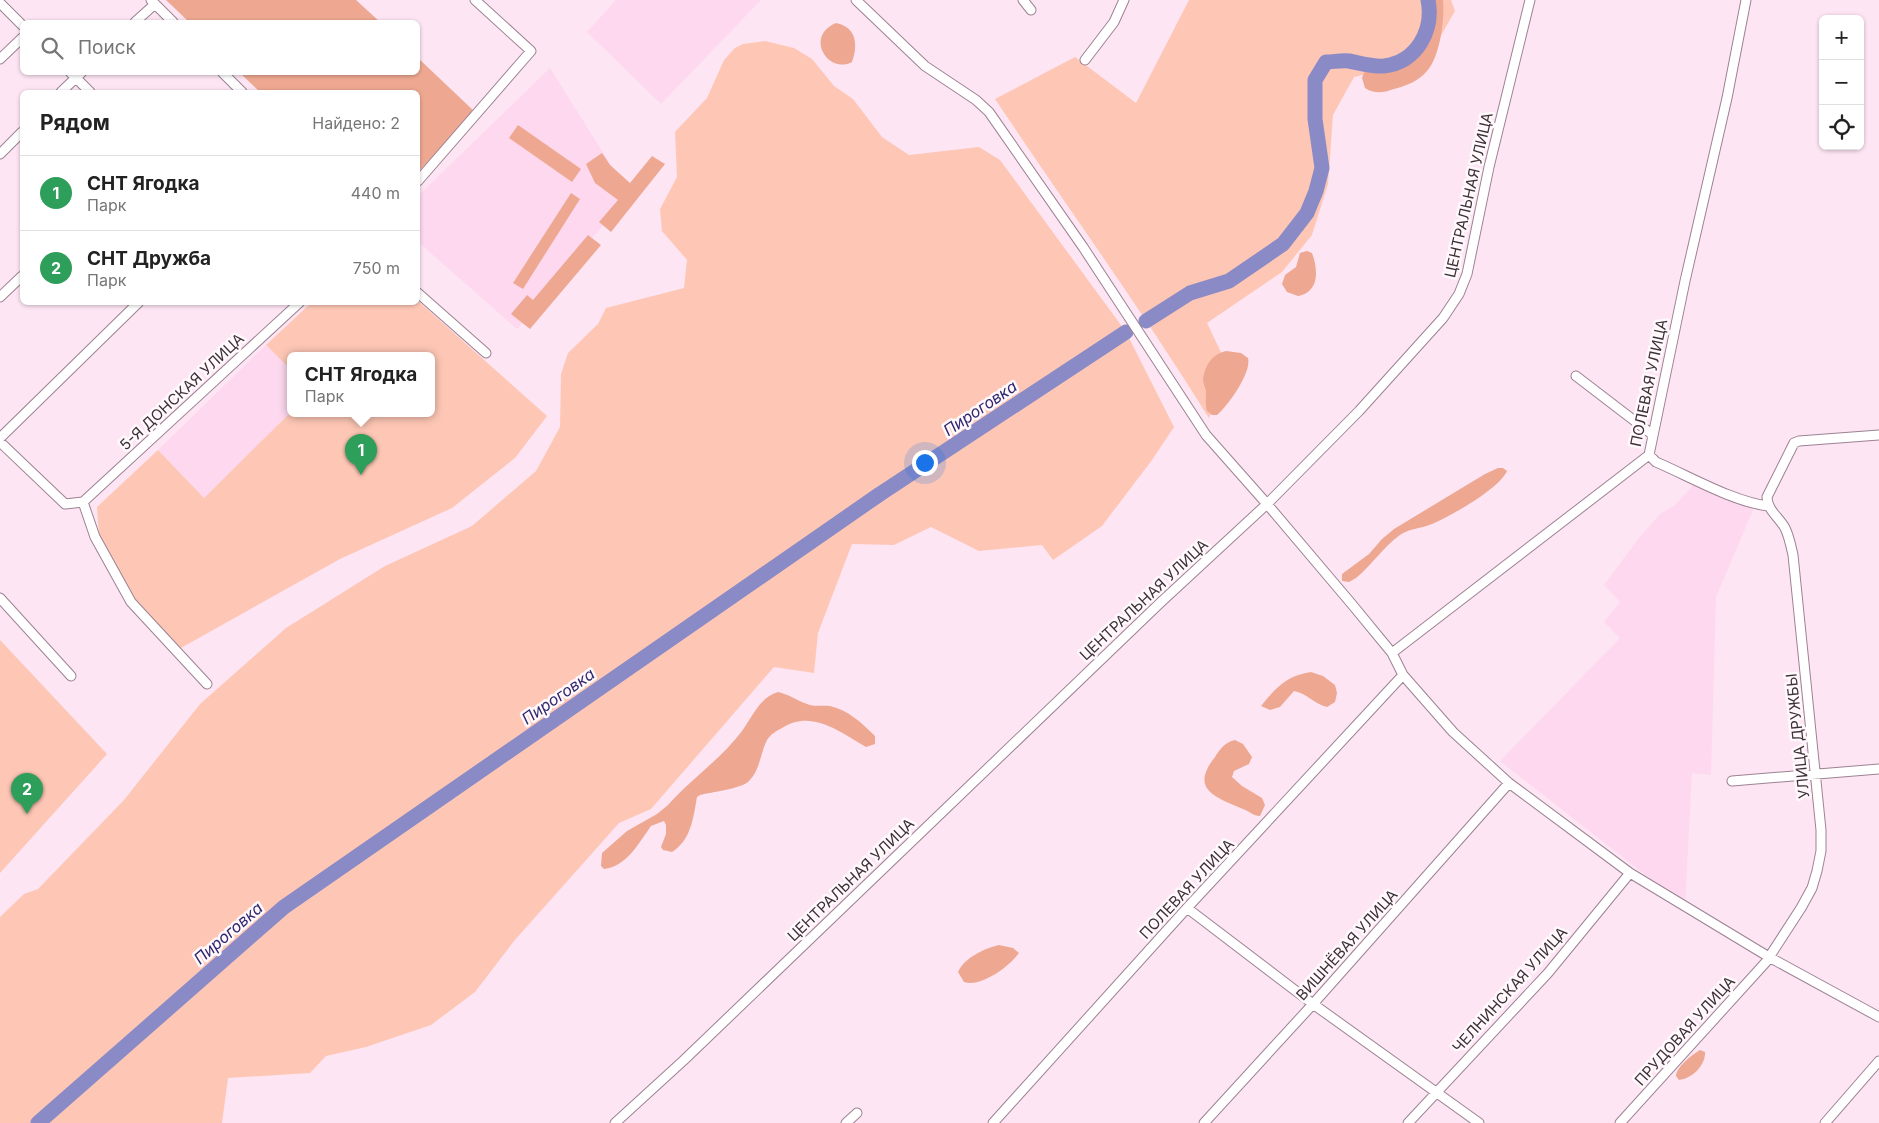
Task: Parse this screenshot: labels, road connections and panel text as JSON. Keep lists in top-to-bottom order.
{
  "streets": {
    "street": [
      "ЦЕНТРАЛЬНАЯ УЛИЦА",
      "ПОЛЕВАЯ УЛИЦА",
      "5-Я ДОНСКАЯ УЛИЦА",
      "УЛИЦА ДРУЖБЫ",
      "ВИШНЁВАЯ УЛИЦА",
      "ЧЕЛНИНСКАЯ УЛИЦА",
      "ПРУДОВАЯ УЛИЦА"
    ]
  },
  "crossings": [
    ["УЛИЦА ДРУЖБЫ", "ПРУДОВАЯ УЛИЦА"]
  ],
  "water": ["Пироговка"],
  "page": {
    "map_buttons": ["+", "−"],
    "search": "Поиск",
    "heading": ["Рядом", "Найдено: 2"],
    "list": [
      {
        "mark": "1",
        "name": "СНТ Ягодка",
        "note": "Парк",
        "value": "440 m"
      },
      {
        "mark": "2",
        "name": "СНТ Дружба",
        "note": "Парк",
        "value": "750 m"
      }
    ],
    "popup": ["СНТ Ягодка", "Парк"],
    "pins": ["1", "2"]
  }
}
